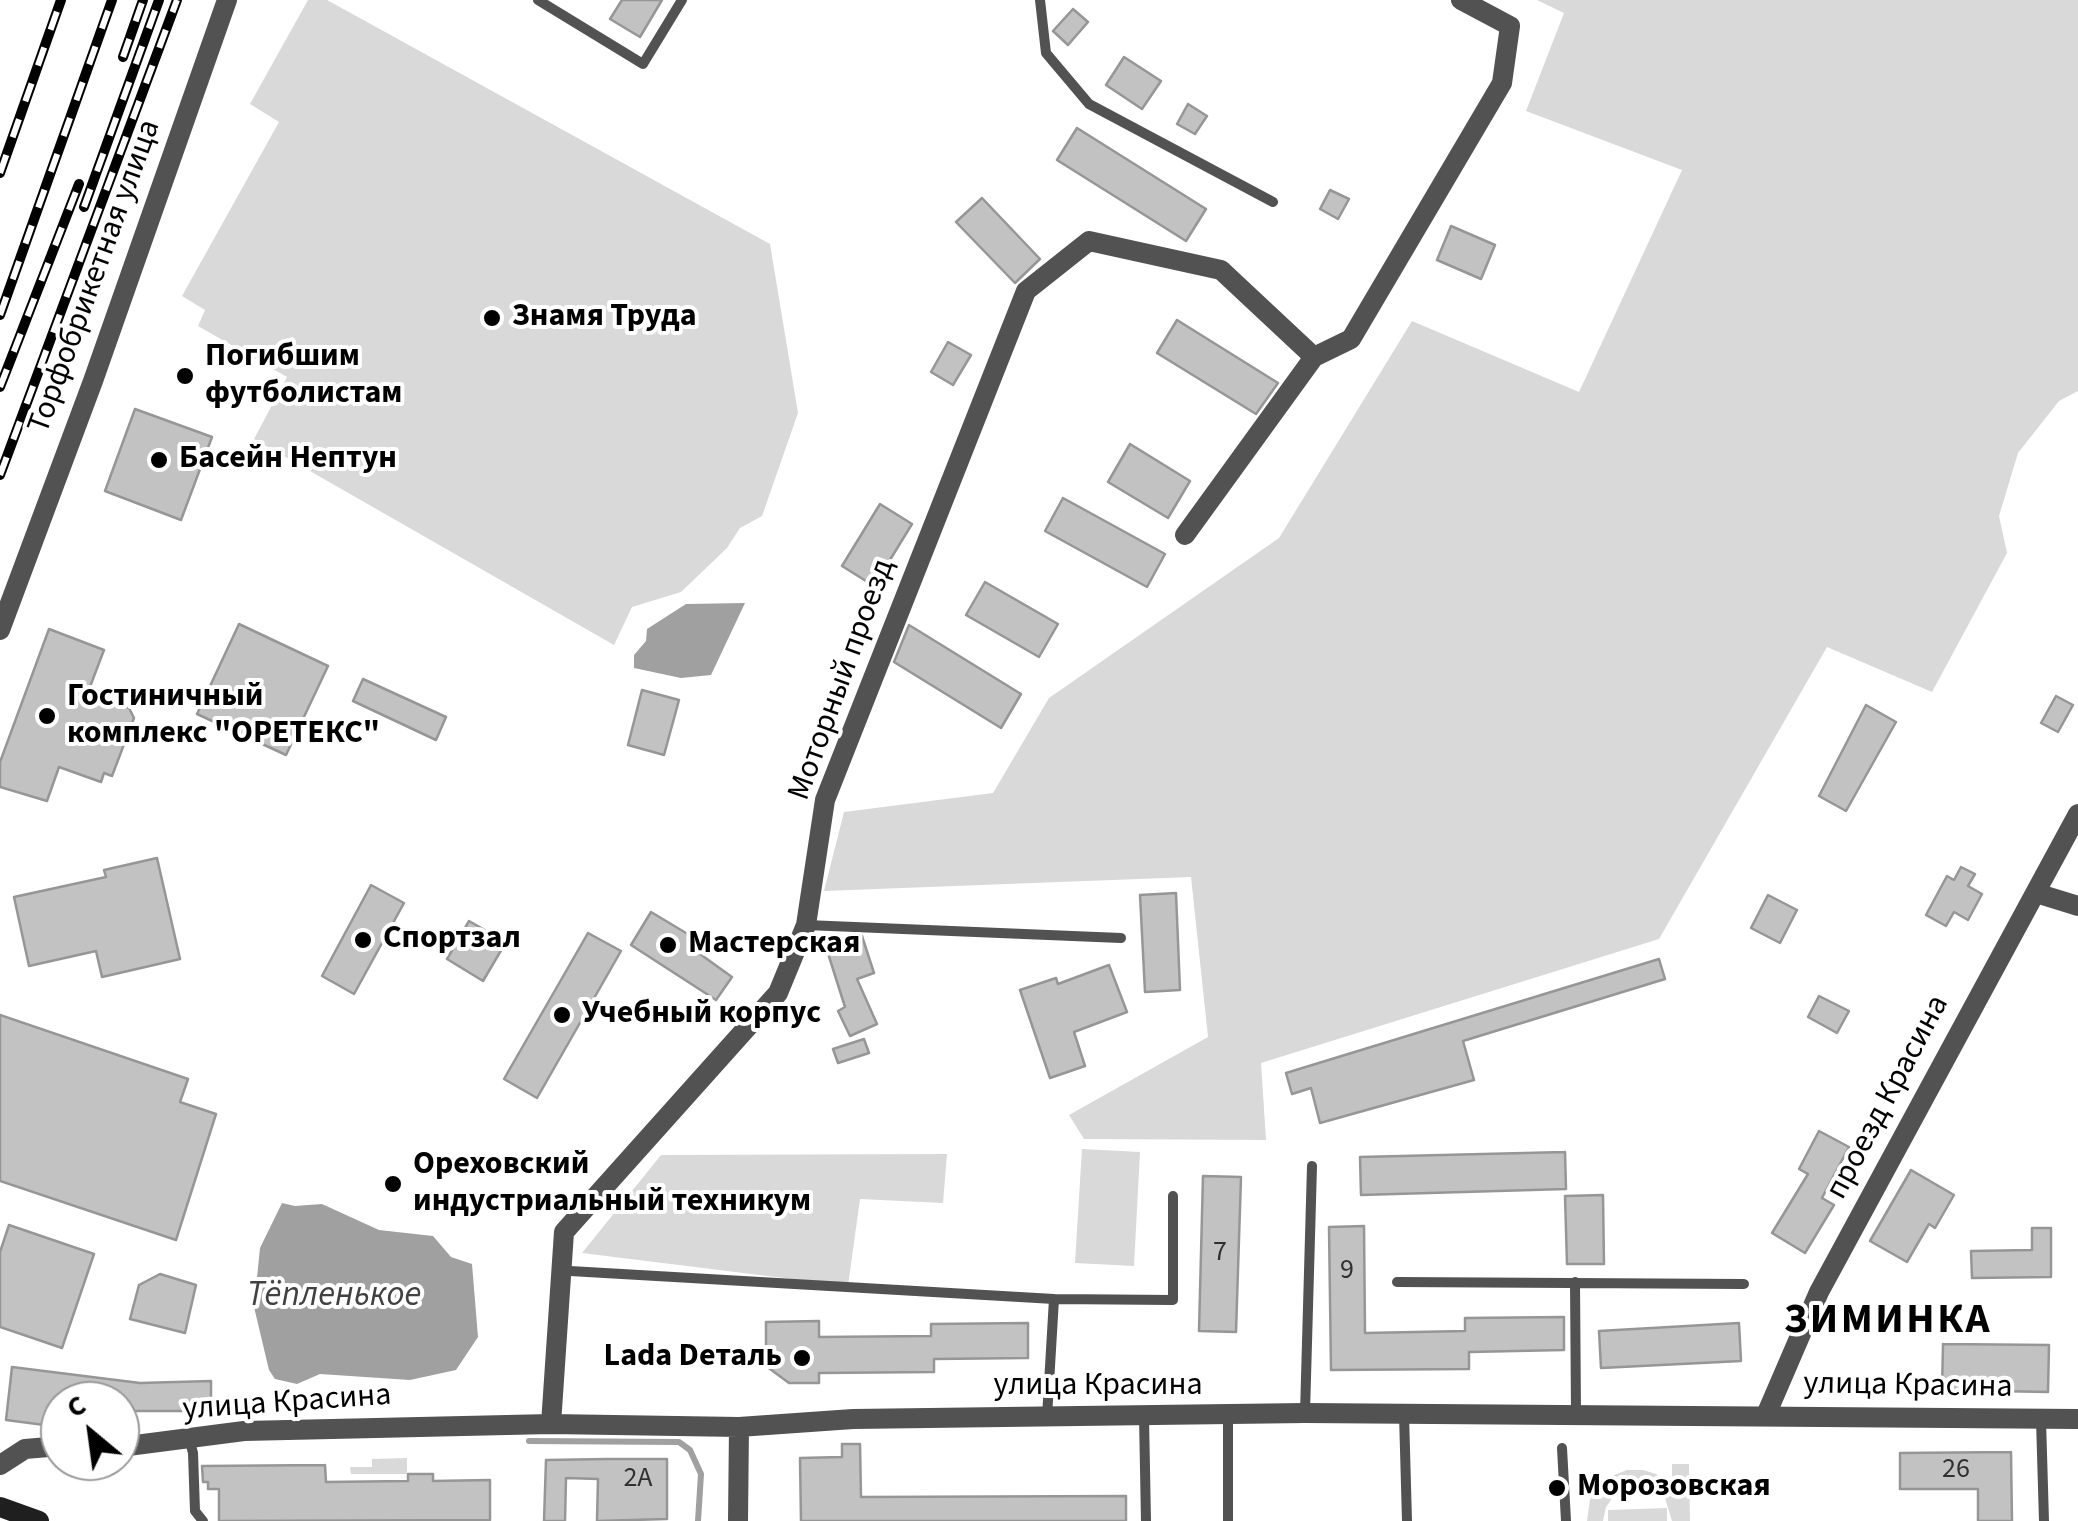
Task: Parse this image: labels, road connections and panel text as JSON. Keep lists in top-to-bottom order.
{
  "streets": {
    "street": [
      "Торфобрикетная улица",
      "Моторный проезд",
      "проезд Красина",
      "улица Красина"
    ]
  },
  "crossings": [
    ["Моторный проезд", "улица Красина"],
    ["проезд Красина", "улица Красина"]
  ],
  "districts": ["ЗИМИНКА"],
  "water": ["Тёпленькое"],
  "places": [
    "Знамя Труда",
    "Погибшим футболистам",
    "Басейн Нептун",
    "Гостиничный комплекс \"ОРЕТЕКС\"",
    "Спортзал",
    "Мастерская",
    "Учебный корпус",
    "Ореховский индустриальный техникум",
    "Lada Dеталь",
    "Морозовская"
  ],
  "house_numbers": [
    "7",
    "9",
    "26",
    "2А"
  ],
  "north": "top left"
}
